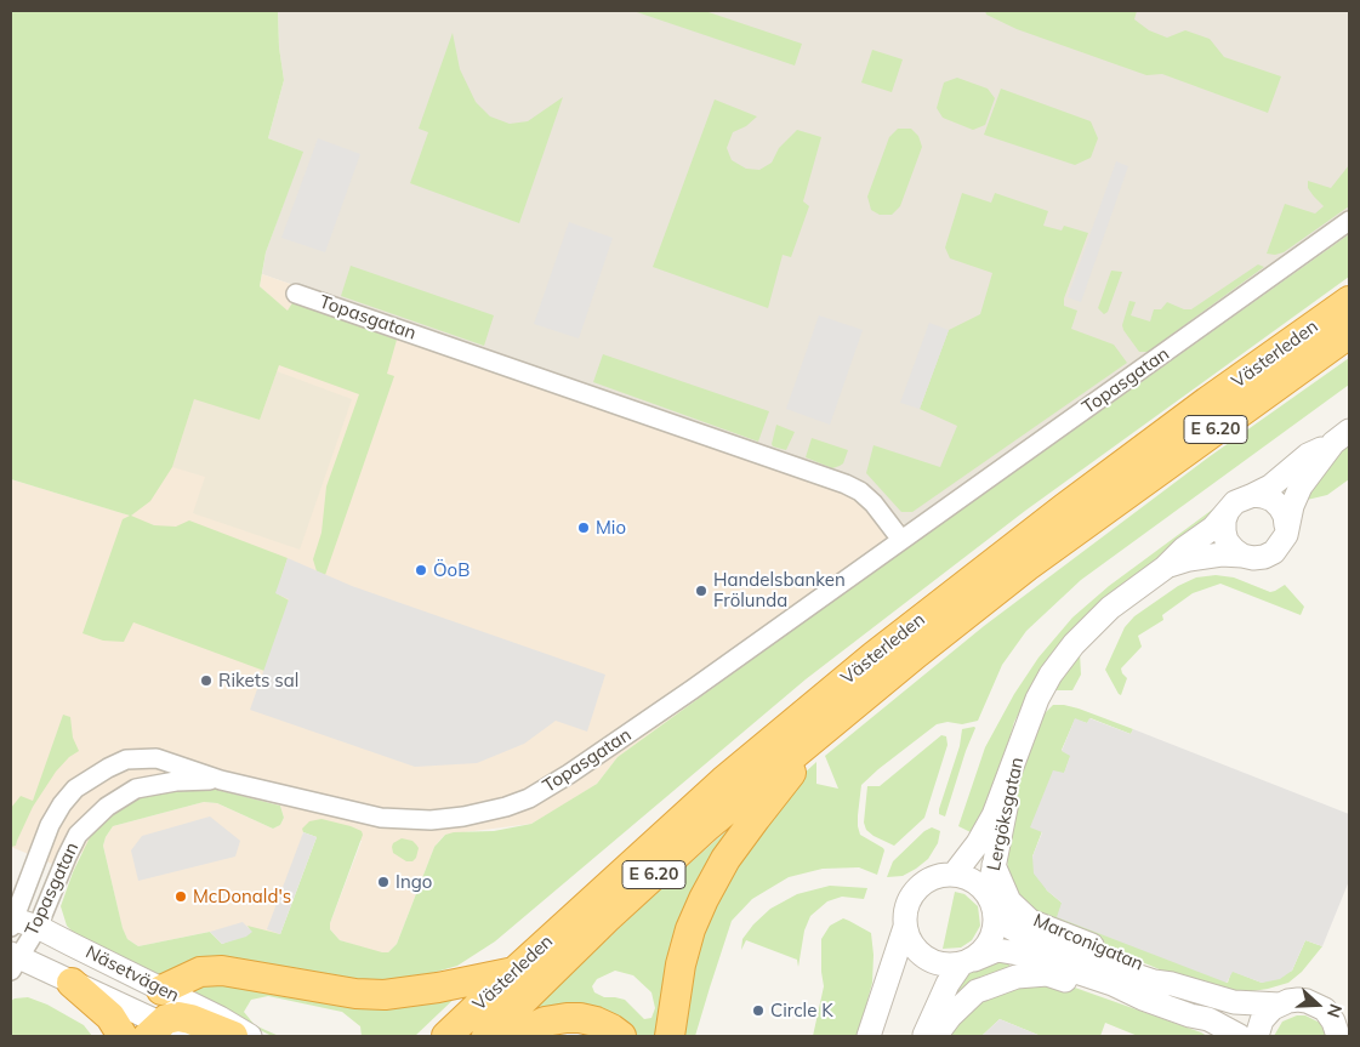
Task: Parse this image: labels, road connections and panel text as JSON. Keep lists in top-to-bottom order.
{
  "streets": {
    "highway": ["Västerleden", "E 6.20"],
    "street": [
      "Topasgatan",
      "Lergöksgatan",
      "Marconigatan",
      "Näsetvägen"
    ]
  },
  "crossings": [
    ["Topasgatan", "Näsetvägen"],
    ["Lergöksgatan", "Marconigatan"]
  ],
  "places": [
    "Mio",
    "ÖoB",
    "Handelsbanken Frölunda",
    "Rikets sal",
    "Ingo",
    "McDonald's",
    "Circle K"
  ],
  "north": "right"
}
